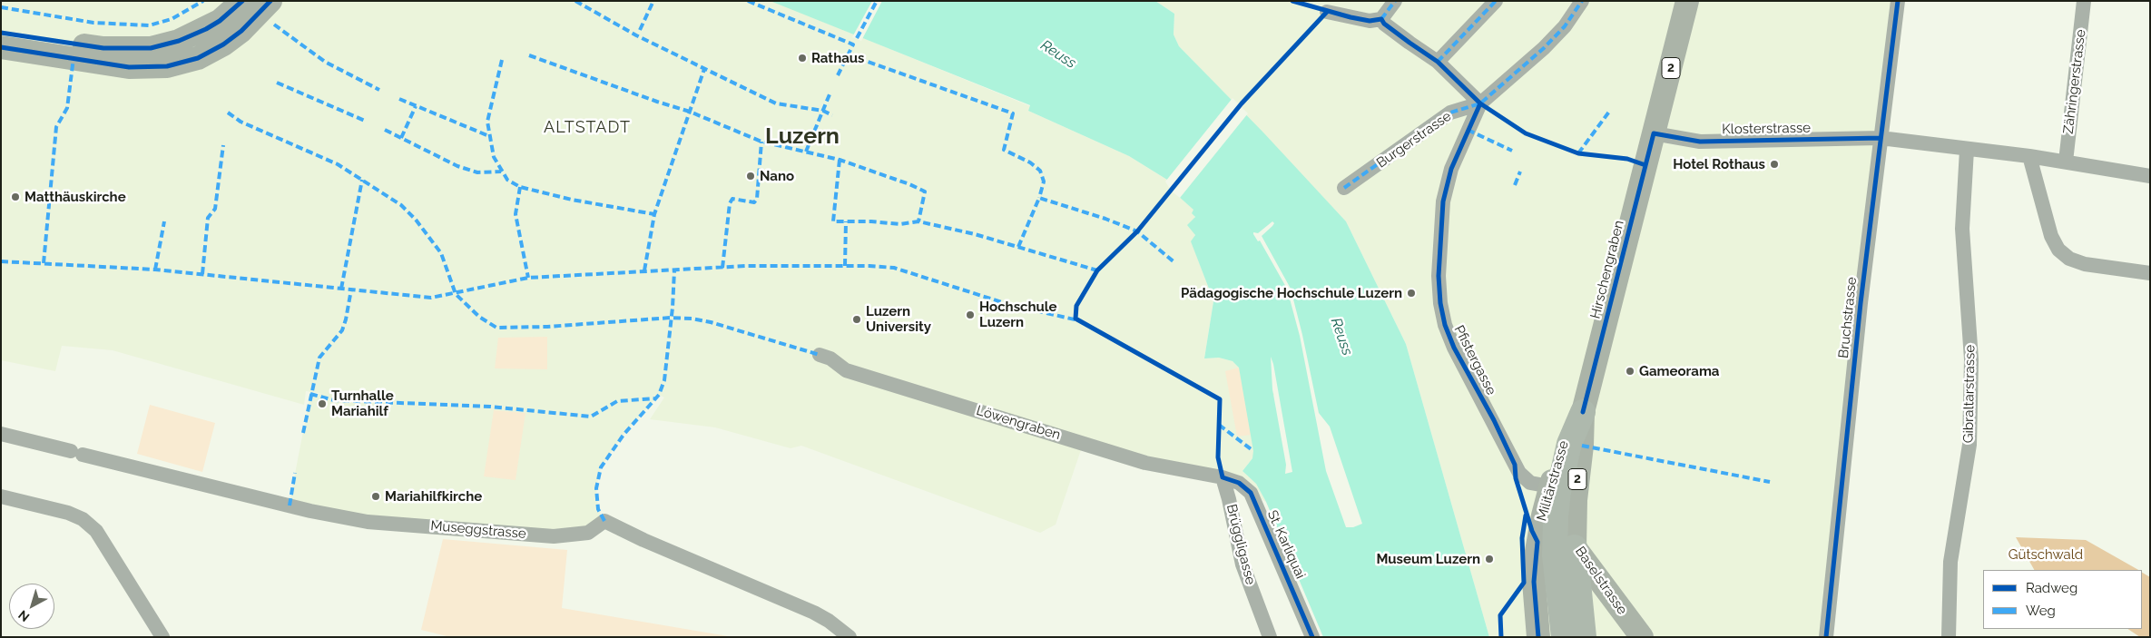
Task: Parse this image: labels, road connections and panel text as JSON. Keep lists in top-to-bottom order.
{
  "streets": {
    "highway": ["2"],
    "main road": ["Hirschengraben", "Militärstrasse", "Baselstrasse"],
    "street": [
      "Zähringerstrasse",
      "Klosterstrasse",
      "Burgerstrasse",
      "Bruchstrasse",
      "Pfistergasse",
      "Gibraltarstrasse",
      "Löwengraben",
      "Museggstrasse",
      "Brüggligasse",
      "St. Karliquai"
    ]
  },
  "crossings": [
    ["2", "Hirschengraben"],
    ["2", "Pfistergasse"],
    ["2", "Militärstrasse"],
    ["2", "Baselstrasse"],
    ["Zähringerstrasse", "Klosterstrasse"],
    ["Klosterstrasse", "Hirschengraben"],
    ["Klosterstrasse", "Bruchstrasse"],
    ["Klosterstrasse", "Gibraltarstrasse"],
    ["Burgerstrasse", "Pfistergasse"],
    ["Hirschengraben", "Baselstrasse"],
    ["Pfistergasse", "Militärstrasse"],
    ["Löwengraben", "Brüggligasse"],
    ["Löwengraben", "St. Karliquai"],
    ["Brüggligasse", "St. Karliquai"]
  ],
  "districts": ["ALTSTADT", "Luzern"],
  "water": ["Reuss"],
  "parks": ["Gütschwald"],
  "places": [
    "Rathaus",
    "Hotel Rothaus",
    "Nano",
    "Matthäuskirche",
    "Pädagogische Hochschule Luzern",
    "Hochschule Luzern",
    "Luzern University",
    "Gameorama",
    "Turnhalle Mariahilf",
    "Mariahilfkirche",
    "Museum Luzern"
  ],
  "legend": ["Radweg", "Weg"],
  "north": "bottom left"
}
